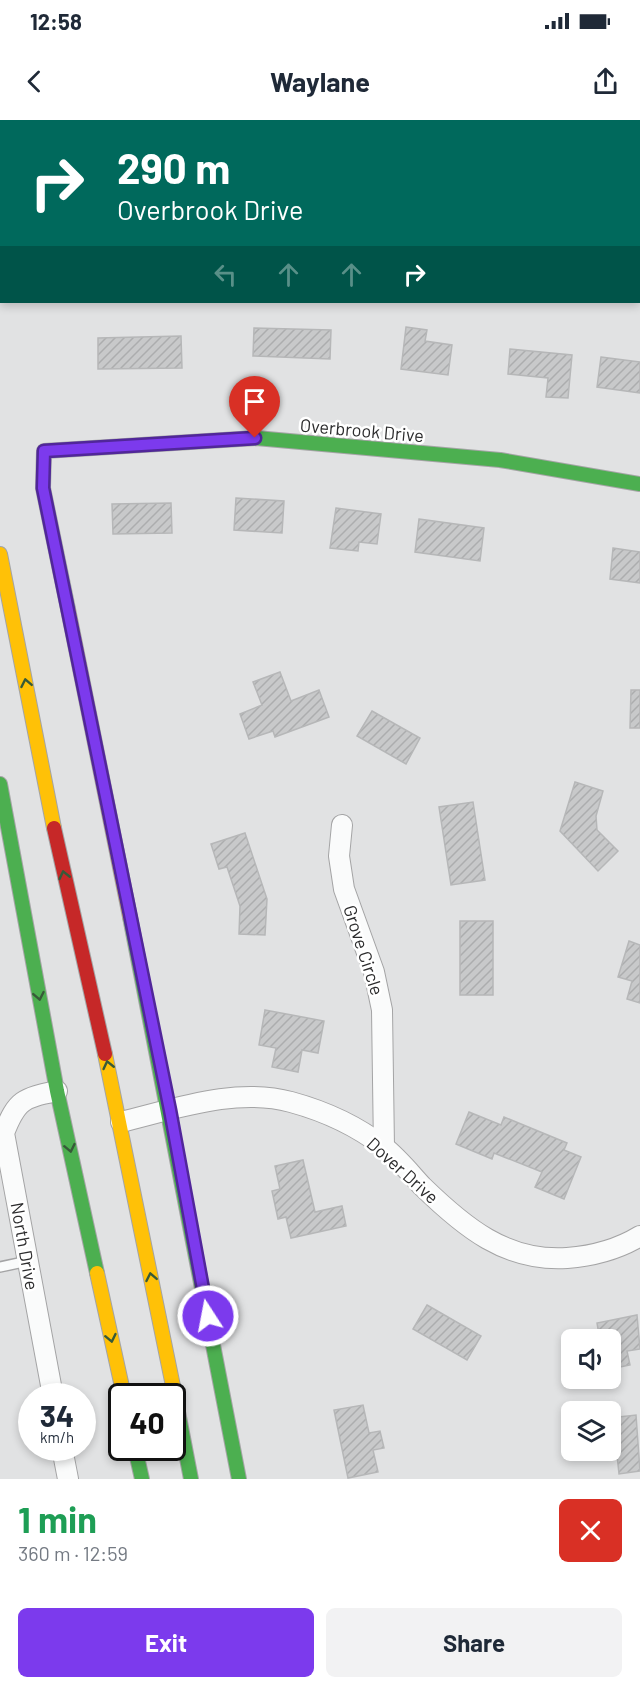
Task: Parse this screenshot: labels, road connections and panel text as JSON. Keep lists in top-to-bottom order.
{
  "streets": {
    "main road": ["Overbrook Drive"],
    "street": ["Grove Circle", "Dover Drive", "North Drive"]
  },
  "crossings": [
    ["Overbrook Drive", "Dover Drive"],
    ["Grove Circle", "Dover Drive"]
  ],
  "page": {
    "status": "12:58",
    "header": "Waylane",
    "turn": ["290 m", "Overbrook Drive"],
    "speed": "34 km/h",
    "limit": "40",
    "heading": ["1 min", "360 m · 12:59"],
    "buttons": ["Exit", "Share"]
  }
}
